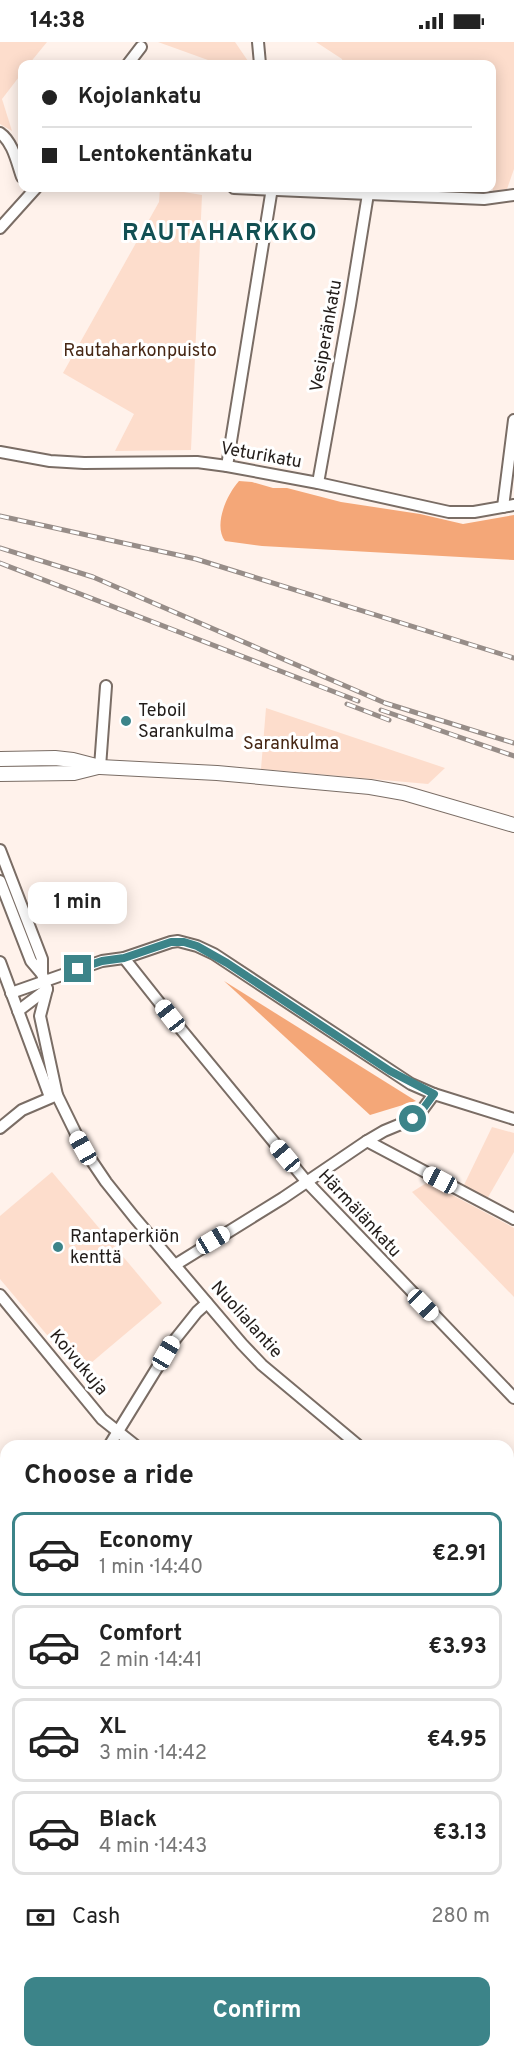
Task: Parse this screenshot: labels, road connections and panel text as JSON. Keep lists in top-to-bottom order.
{
  "streets": {
    "street": [
      "Vesiperänkatu",
      "Veturikatu",
      "Härmälänkatu",
      "Nuolialantie",
      "Koivukuja"
    ]
  },
  "crossings": [
    ["Vesiperänkatu", "Veturikatu"]
  ],
  "districts": ["RAUTAHARKKO"],
  "parks": ["Rautaharkonpuisto", "Sarankulma"],
  "places": ["Teboil Sarankulma", "Rantaperkiön kenttä"],
  "page": {
    "status": "14:38",
    "banner": ["Kojolankatu", "Lentokentänkatu"],
    "bubble": "1 min",
    "heading": "Choose a ride",
    "list": [
      {
        "name": "Economy",
        "note": "1 min · 14:40",
        "value": "€2.91"
      },
      {
        "name": "Comfort",
        "note": "2 min · 14:41",
        "value": "€3.93"
      },
      {
        "name": "XL",
        "note": "3 min · 14:42",
        "value": "€4.95"
      },
      {
        "name": "Black",
        "note": "4 min · 14:43",
        "value": "€3.13"
      }
    ],
    "pay": ["Cash", "280 m"],
    "buttons": "Confirm"
  }
}
